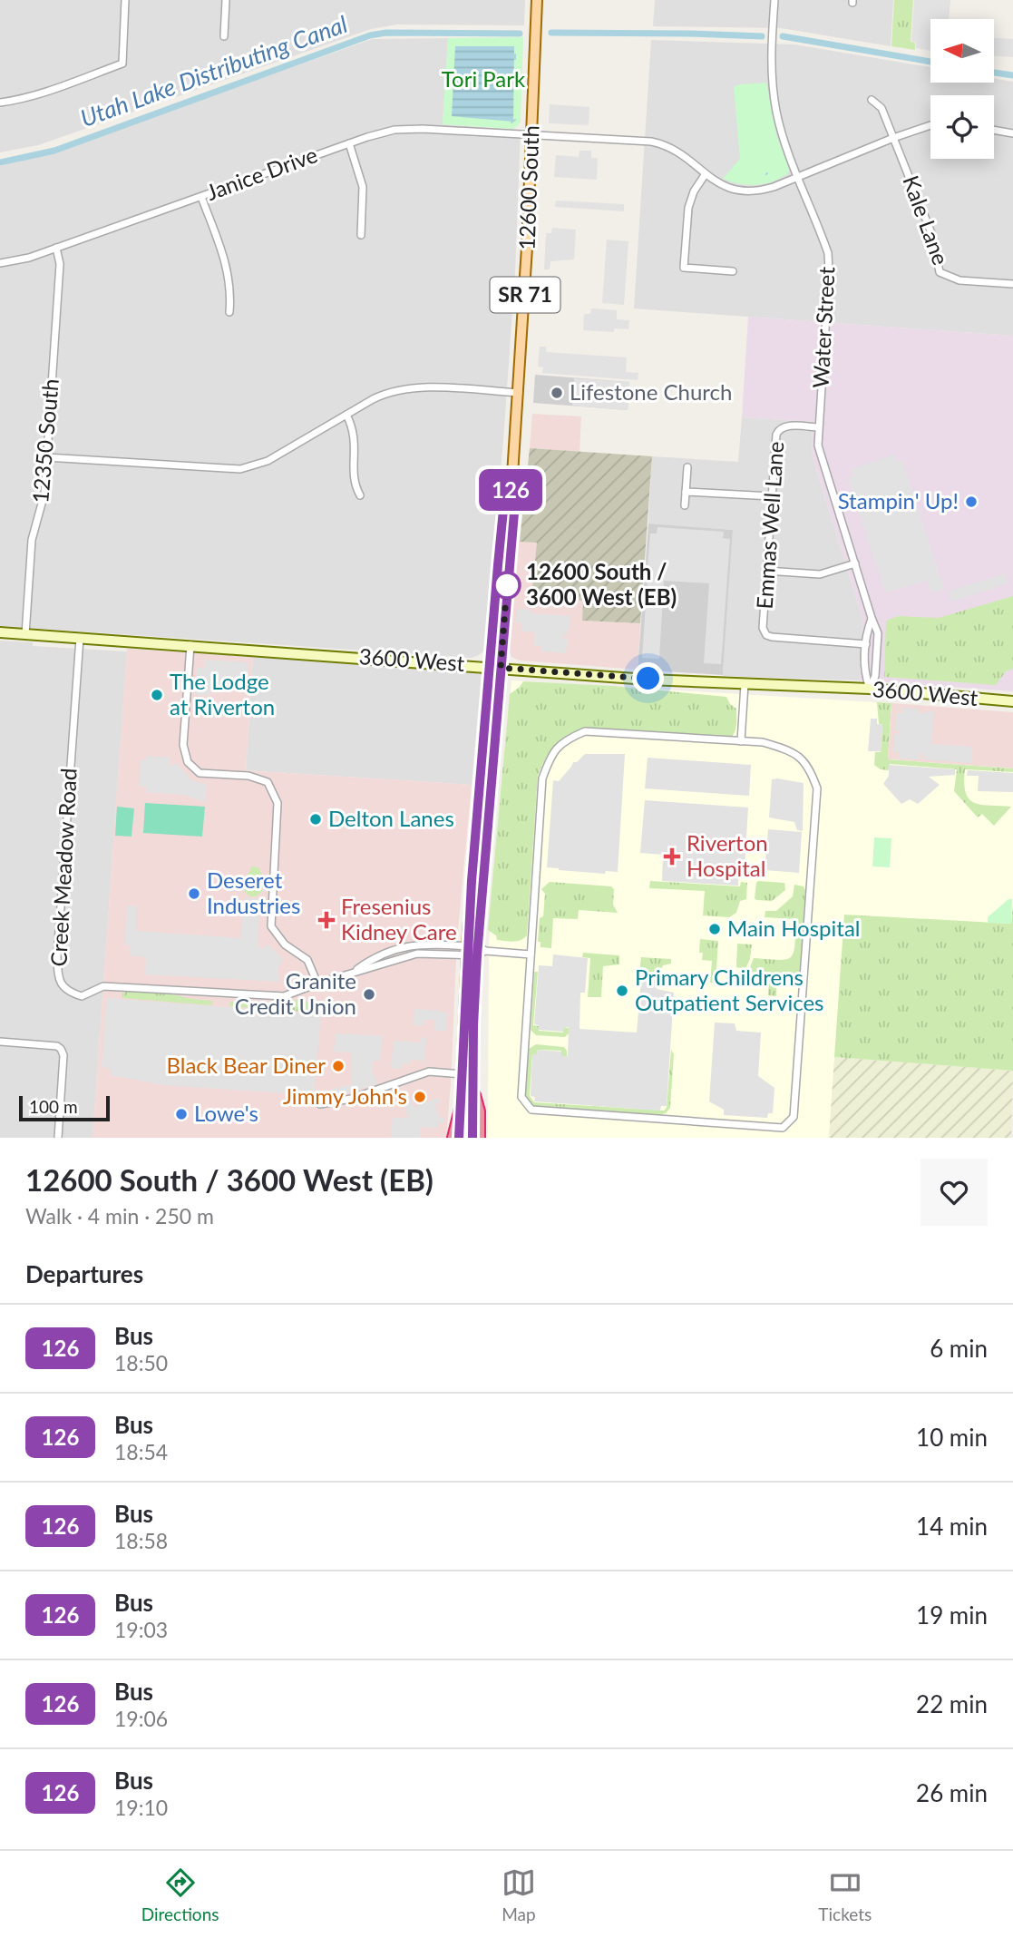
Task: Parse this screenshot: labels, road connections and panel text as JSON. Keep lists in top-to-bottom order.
{
  "streets": {
    "main road": ["12600 South", "SR 71", "3600 West"],
    "street": [
      "Janice Drive",
      "Kale Lane",
      "Water Street",
      "12350 South",
      "Emmas Well Lane",
      "Creek Meadow Road"
    ]
  },
  "crossings": [
    ["Janice Drive", "12600 South"],
    ["Janice Drive", "Kale Lane"],
    ["Janice Drive", "Water Street"],
    ["Janice Drive", "12350 South"],
    ["12600 South", "3600 West"],
    ["12600 South", "Creek Meadow Road"],
    ["Water Street", "Emmas Well Lane"],
    ["Water Street", "3600 West"],
    ["12350 South", "3600 West"],
    ["3600 West", "Creek Meadow Road"]
  ],
  "water": ["Utah Lake Distributing Canal"],
  "parks": ["Tori Park"],
  "places": {
    "other": [
      "Lifestone Church",
      "Stampin' Up!",
      "12600 South / 3600 West (EB)",
      "The Lodge at Riverton",
      "Delton Lanes",
      "Deseret Industries",
      "Main Hospital",
      "Primary Childrens Outpatient Services",
      "Granite Credit Union",
      "Black Bear Diner",
      "Jimmy John's",
      "Lowe's"
    ],
    "health": ["Riverton Hospital", "Fresenius Kidney Care"]
  },
  "lines": ["bus line 126"],
  "scale_bar": "100 m",
  "north": "left",
  "page": {
    "on_map": "126",
    "scale": "100 m",
    "heading": [
      ["12600 South / 3600 West (EB)", "Walk · 4 min · 250 m"],
      "Departures"
    ],
    "list": [
      {
        "mark": "126",
        "name": "Bus",
        "note": "18:50",
        "value": "6 min"
      },
      {
        "mark": "126",
        "name": "Bus",
        "note": "18:54",
        "value": "10 min"
      },
      {
        "mark": "126",
        "name": "Bus",
        "note": "18:58",
        "value": "14 min"
      },
      {
        "mark": "126",
        "name": "Bus",
        "note": "19:03",
        "value": "19 min"
      },
      {
        "mark": "126",
        "name": "Bus",
        "note": "19:06",
        "value": "22 min"
      },
      {
        "mark": "126",
        "name": "Bus",
        "note": "19:10",
        "value": "26 min"
      }
    ],
    "tabs": ["Directions", "Map", "Tickets"]
  }
}
